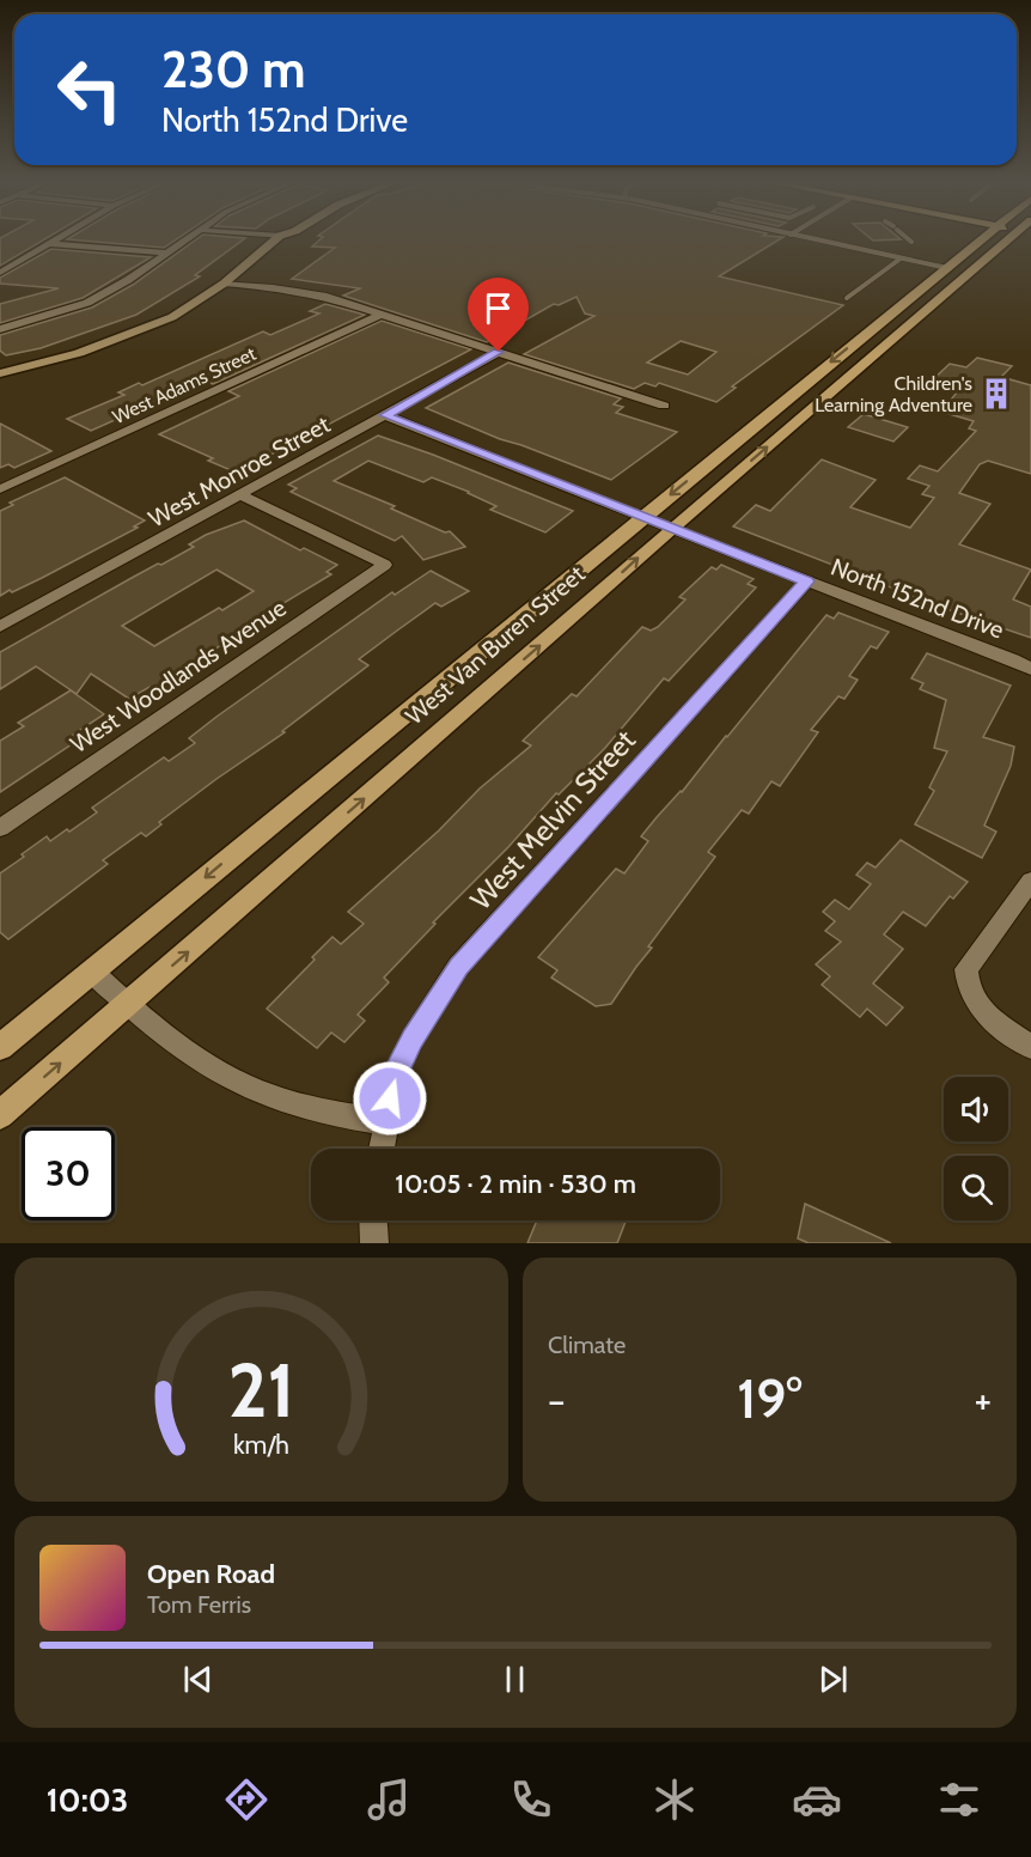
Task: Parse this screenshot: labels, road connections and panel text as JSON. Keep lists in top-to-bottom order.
{
  "streets": {
    "main road": ["West Van Buren Street"],
    "street": [
      "West Adams Street",
      "West Monroe Street",
      "North 152nd Drive",
      "West Woodlands Avenue",
      "West Melvin Street"
    ]
  },
  "crossings": [
    ["West Monroe Street", "North 152nd Drive"],
    ["West Monroe Street", "West Woodlands Avenue"],
    ["North 152nd Drive", "West Van Buren Street"],
    ["North 152nd Drive", "West Melvin Street"]
  ],
  "places": {
    "building": ["Children's Learning Adventure"]
  },
  "page": {
    "turn": ["230 m", "North 152nd Drive"],
    "limit": "30",
    "trip": "10:05 · 2 min · 530 m",
    "tile": "Climate",
    "heat": ["−", "19°", "+"],
    "song": ["Open Road", "Tom Ferris"],
    "tabs": "10:03",
    "gauge": ["21", "km/h"]
  }
}
